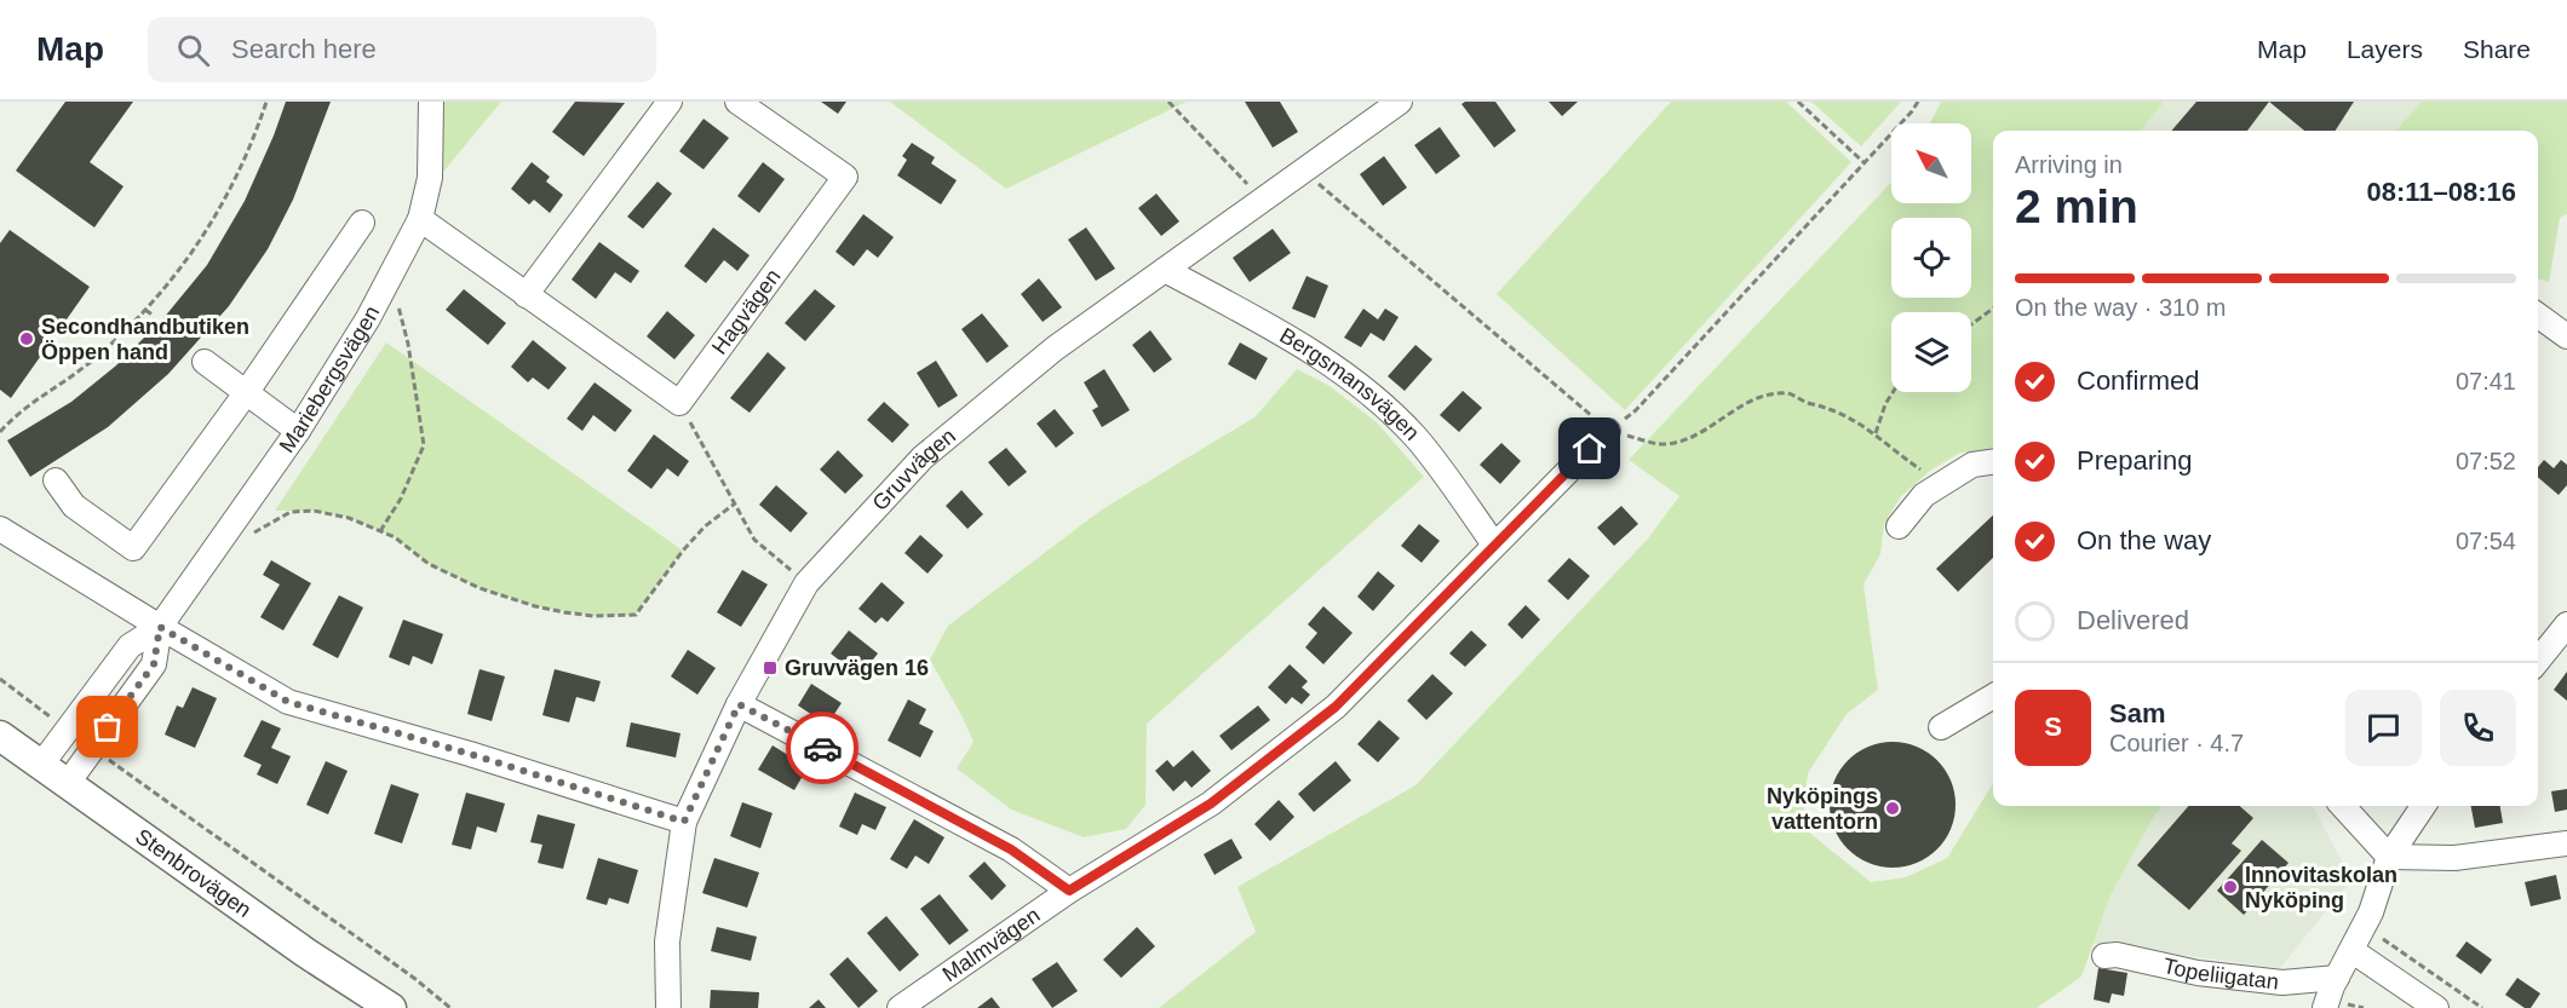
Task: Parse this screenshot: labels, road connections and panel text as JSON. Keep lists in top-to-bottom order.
{
  "streets": {
    "street": [
      "Hagvägen",
      "Mariebergsvägen",
      "Bergsmansvägen",
      "Gruvvägen",
      "Stenbrovägen",
      "Malmvägen",
      "Topeliigatan"
    ]
  },
  "crossings": [
    ["Mariebergsvägen", "Stenbrovägen"],
    ["Bergsmansvägen", "Gruvvägen"],
    ["Bergsmansvägen", "Malmvägen"]
  ],
  "places": {
    "other": ["Secondhandbutiken Öppen hand", "Nyköpings vattentorn", "Innovitaskolan Nyköping"],
    "transit": ["Gruvvägen 16"]
  },
  "north": "top left",
  "page": {
    "header": "Map",
    "search": "Search here",
    "nav": ["Map", "Layers", "Share"],
    "heading": ["2 min", "Arriving in", "08:11–08:16"],
    "panel": ["Sam", "Courier · 4.7"],
    "bar": "On the way · 310 m",
    "list": [
      ["Confirmed", "07:41"],
      ["Preparing", "07:52"],
      ["On the way", "07:54"],
      "Delivered"
    ],
    "round": "S"
  }
}
